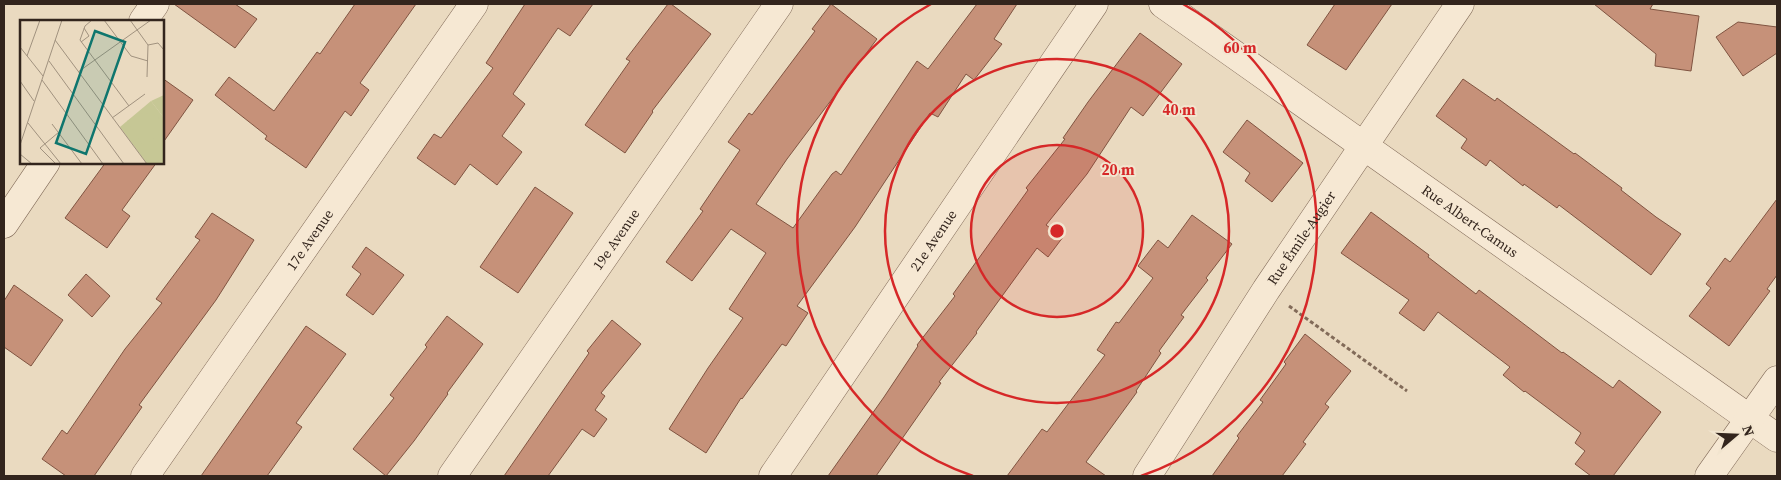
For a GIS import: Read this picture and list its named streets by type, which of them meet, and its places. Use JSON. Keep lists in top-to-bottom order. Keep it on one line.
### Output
{"streets":{"street":["Rue Albert-Camus","Rue Émile-Augier","17e Avenue","19e Avenue","21e Avenue"]},"crossings":[["Rue Albert-Camus","Rue Émile-Augier"]],"north":"right","rings":["60 m","40 m","20 m"]}
